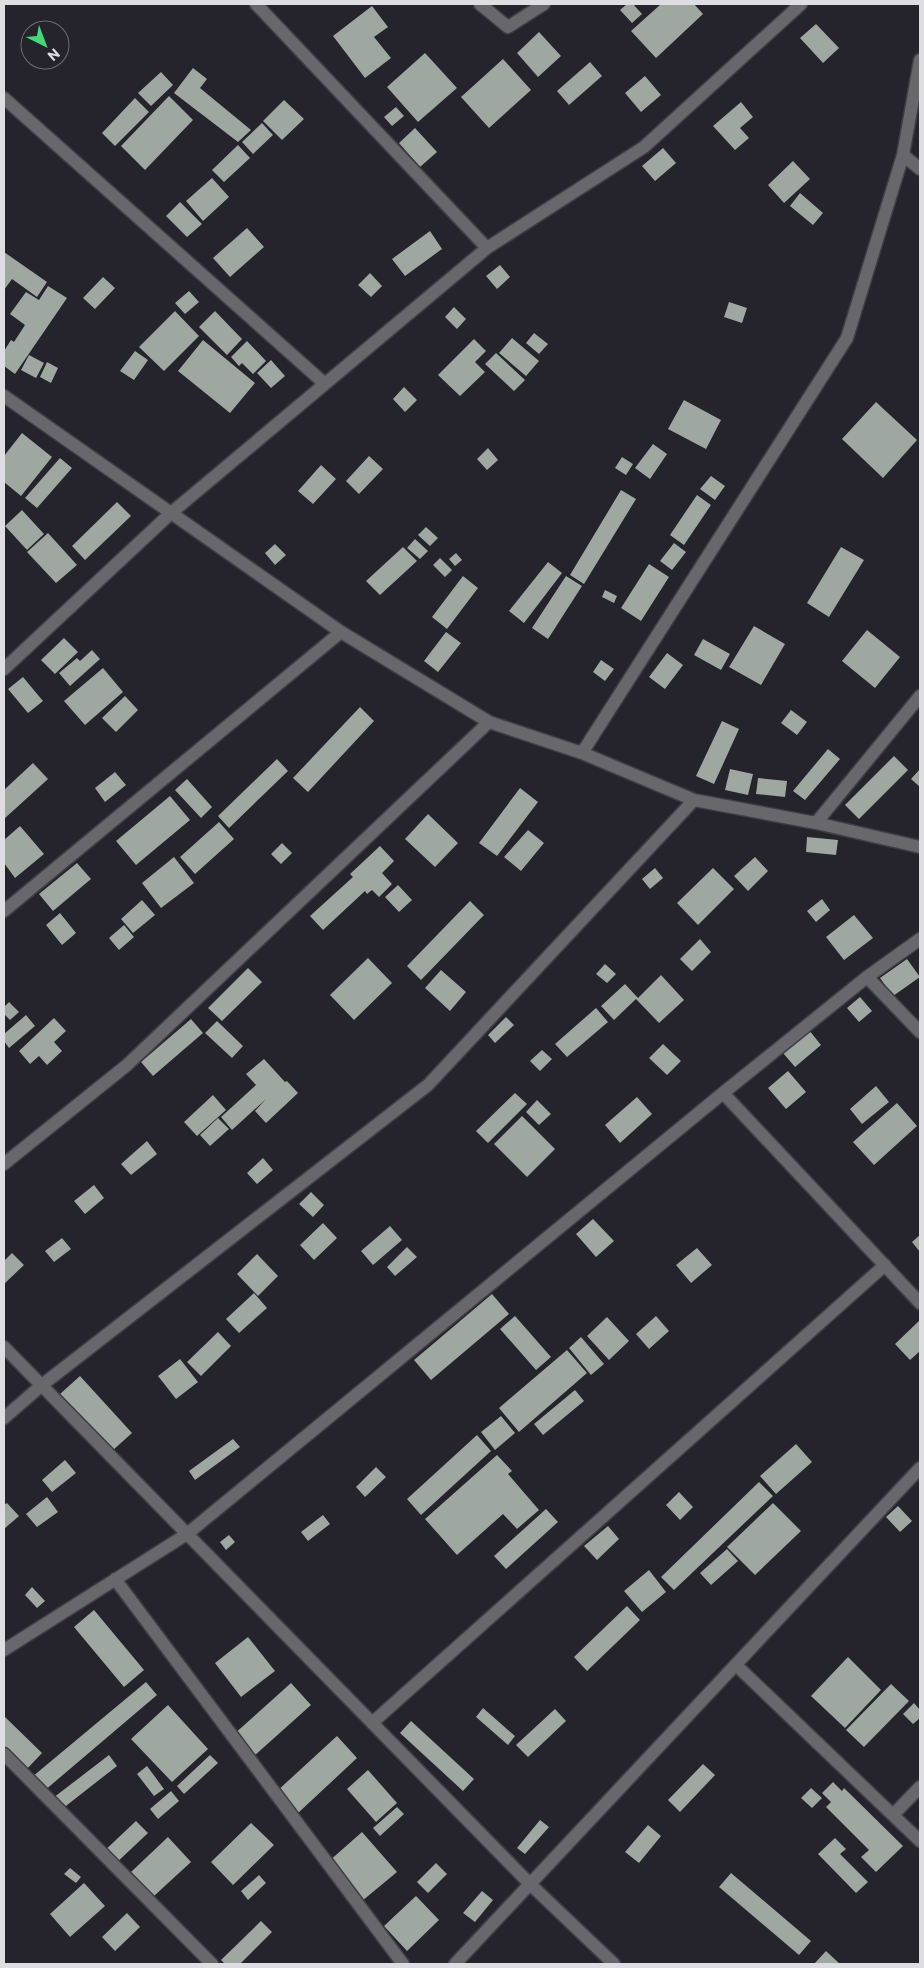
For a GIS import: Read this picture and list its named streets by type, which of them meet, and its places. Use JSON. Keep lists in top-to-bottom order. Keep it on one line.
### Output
{"north":"bottom right"}
